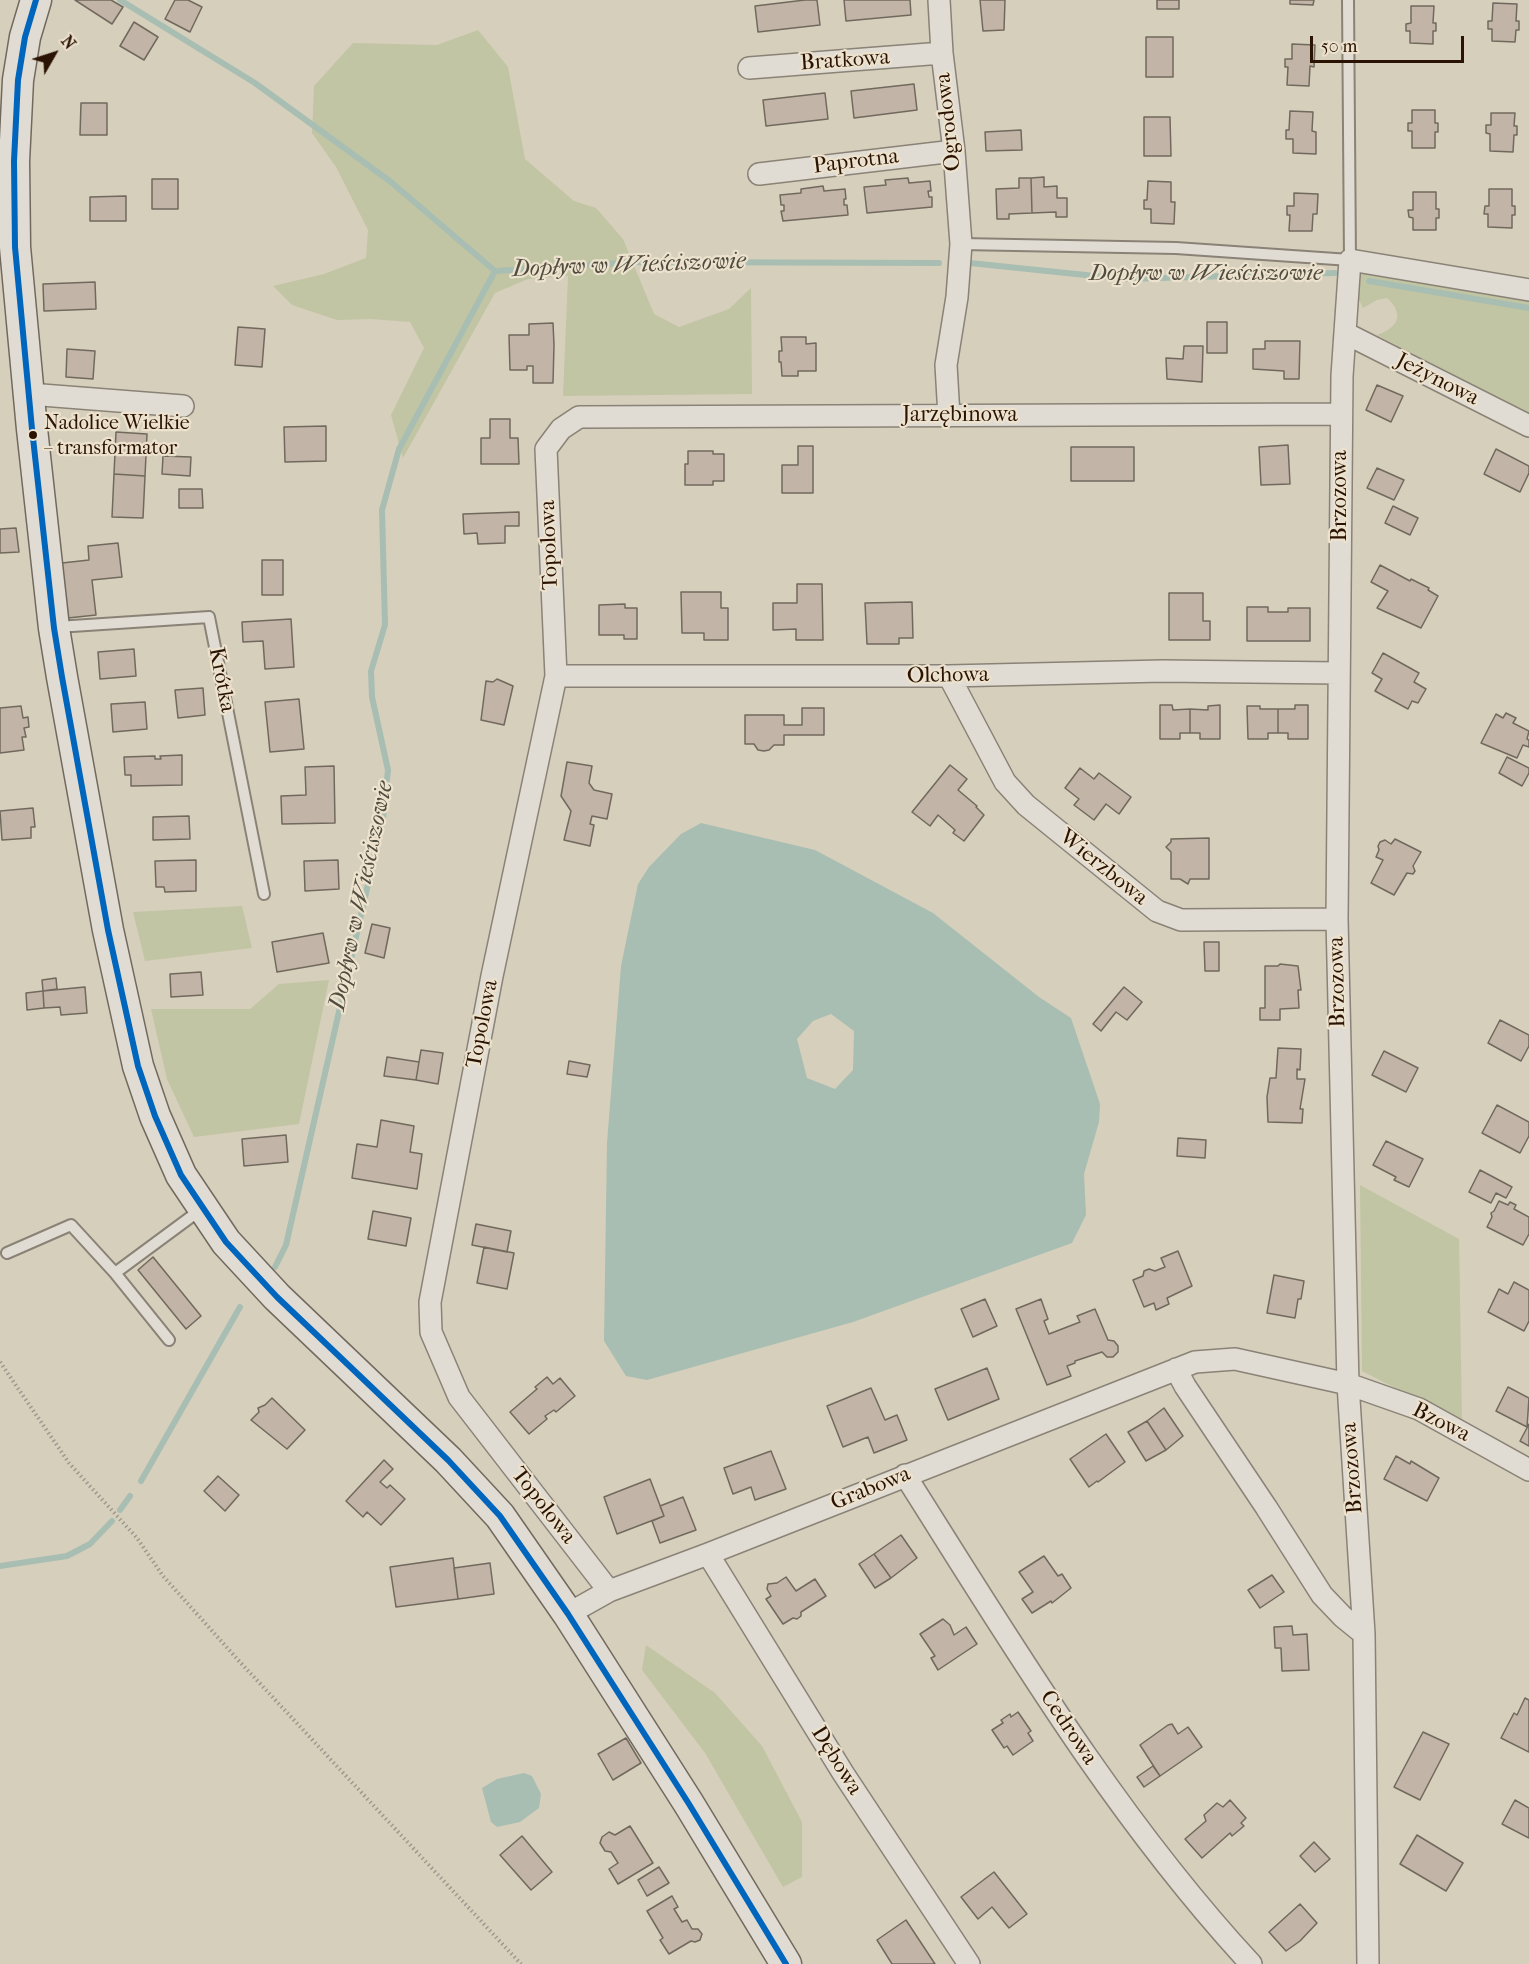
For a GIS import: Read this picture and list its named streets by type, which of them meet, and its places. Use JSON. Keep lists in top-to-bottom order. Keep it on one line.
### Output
{"streets":{"street":["Bratkowa","Ogrodowa","Paprotna","Jeżynowa","Jarzębinowa","Brzozowa","Topolowa","Olchowa","Wierzbowa","Bzowa","Grabowa","Cedrowa","Dębowa"],"lane":["Krótka"]},"crossings":[["Bratkowa","Ogrodowa"],["Ogrodowa","Paprotna"],["Ogrodowa","Jarzębinowa"],["Jeżynowa","Brzozowa"],["Jarzębinowa","Brzozowa"],["Jarzębinowa","Topolowa"],["Brzozowa","Olchowa"],["Brzozowa","Wierzbowa"],["Brzozowa","Bzowa"],["Brzozowa","Grabowa"],["Topolowa","Olchowa"],["Topolowa","Grabowa"],["Olchowa","Wierzbowa"],["Bzowa","Grabowa"],["Grabowa","Cedrowa"],["Grabowa","Dębowa"]],"water":["Dopływ w Wieściszowie"],"places":["Nadolice Wielkie – transformator"],"scale_bar":"50 m","north":"top right"}
